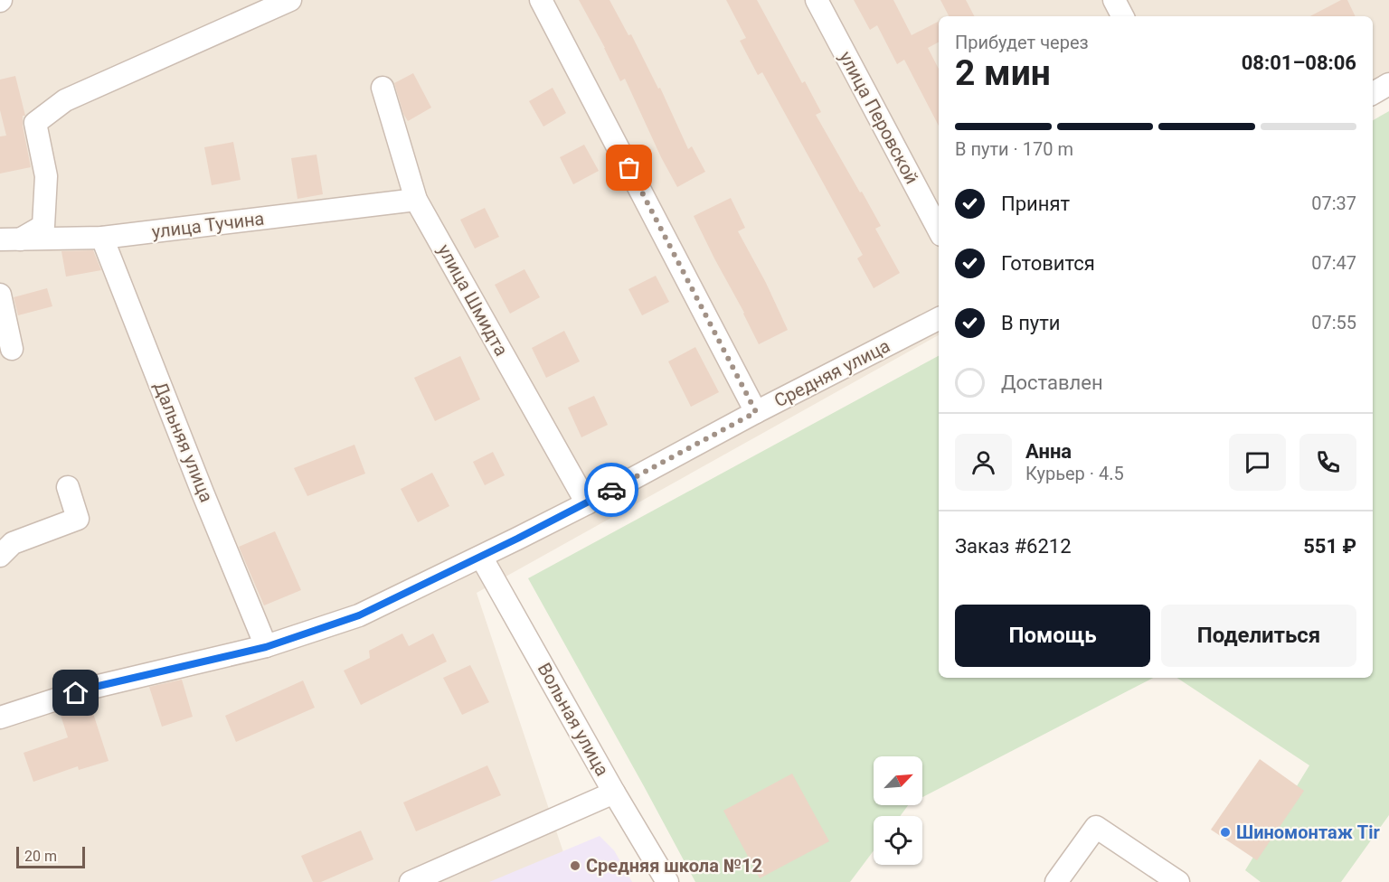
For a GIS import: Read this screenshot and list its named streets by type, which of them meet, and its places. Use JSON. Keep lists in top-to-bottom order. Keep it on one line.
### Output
{"streets":{"street":["улица Перовской","улица Тучина","улица Шмидта","Средняя улица","Дальняя улица","Вольная улица"]},"crossings":[["улица Тучина","улица Шмидта"],["улица Тучина","Дальняя улица"],["улица Шмидта","Средняя улица"],["Средняя улица","Дальняя улица"],["Средняя улица","Вольная улица"]],"places":["Шиномонтаж Tir","Средняя школа №12"],"scale_bar":"20 m","north":"top right","page":{"heading":["2 мин","Прибудет через","08:01–08:06"],"panel":["Анна","Курьер · 4.5","Заказ #6212","551 ₽"],"bar":"В пути · 170 m","list":[["Принят","07:37"],["Готовится","07:47"],["В пути","07:55"],"Доставлен"],"buttons":["Помощь","Поделиться"],"scale":"20 m"}}
